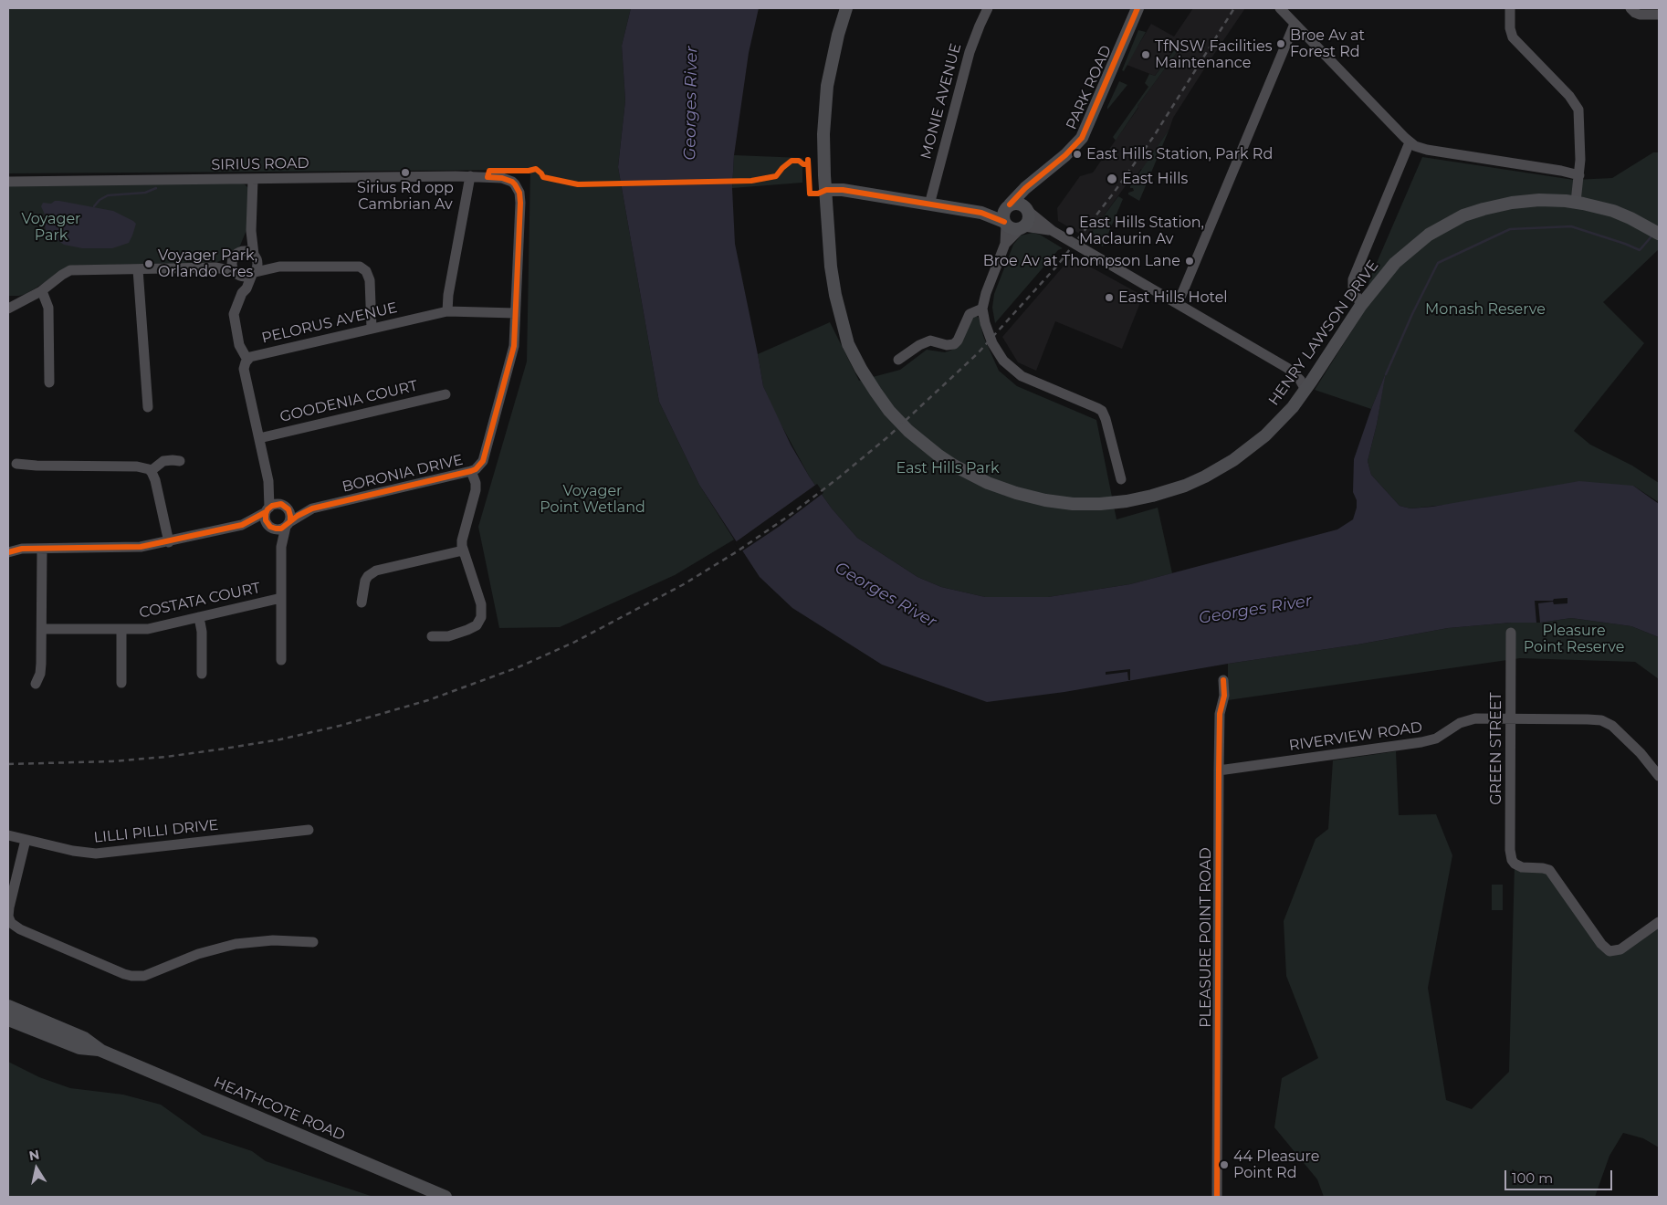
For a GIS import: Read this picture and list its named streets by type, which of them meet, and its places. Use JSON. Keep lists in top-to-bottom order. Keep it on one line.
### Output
{"streets":{"main road":["PARK ROAD","HENRY LAWSON DRIVE","HEATHCOTE ROAD"],"street":["MONIE AVENUE","SIRIUS ROAD","PELORUS AVENUE","GOODENIA COURT","BORONIA DRIVE","COSTATA COURT","RIVERVIEW ROAD","GREEN STREET","LILLI PILLI DRIVE","PLEASURE POINT ROAD"]},"crossings":[["SIRIUS ROAD","BORONIA DRIVE"],["PELORUS AVENUE","GOODENIA COURT"],["PELORUS AVENUE","BORONIA DRIVE"],["RIVERVIEW ROAD","GREEN STREET"],["RIVERVIEW ROAD","PLEASURE POINT ROAD"]],"water":["Georges River"],"parks":["Voyager Park","Monash Reserve","East Hills Park","Voyager Point Wetland","Pleasure Point Reserve"],"places":["Broe Av at Forest Rd","TfNSW Facilities Maintenance","East Hills Station, Park Rd","Sirius Rd opp Cambrian Av","East Hills","East Hills Station, Maclaurin Av","Broe Av at Thompson Lane","Voyager Park, Orlando Cres","East Hills Hotel","44 Pleasure Point Rd"],"scale_bar":"100 m","north":"top"}
